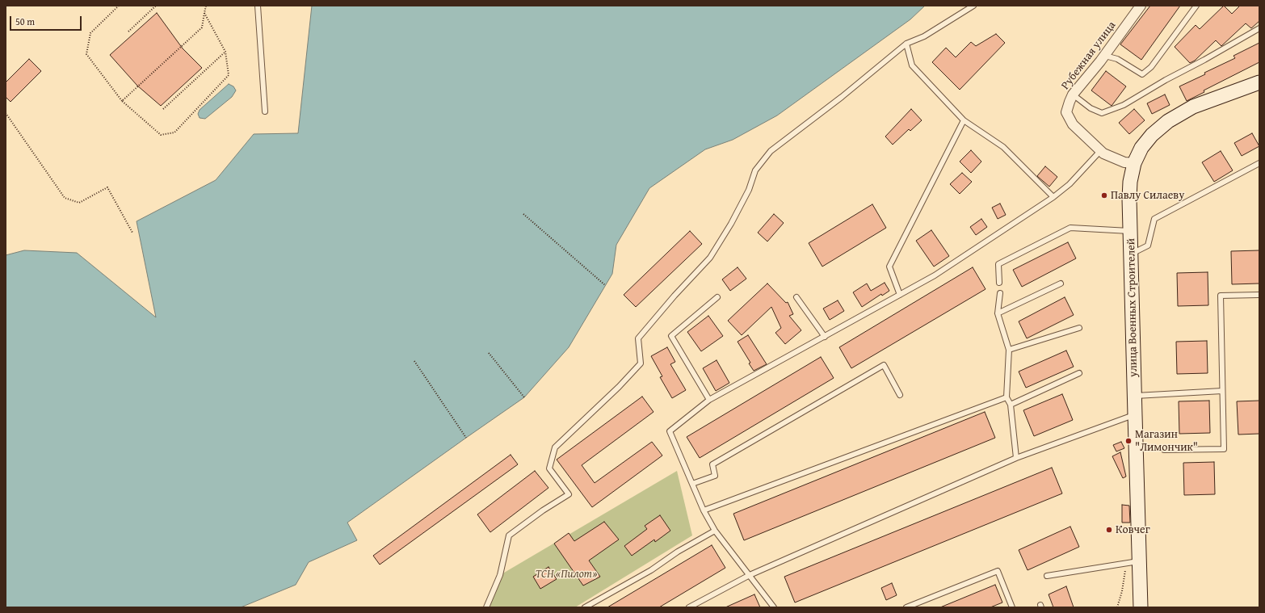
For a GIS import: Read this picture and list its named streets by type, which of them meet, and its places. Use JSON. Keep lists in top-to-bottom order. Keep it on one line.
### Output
{"streets":{"main road":["улица Военных Строителей"],"street":["Рубежная улица"]},"crossings":[["Рубежная улица","улица Военных Строителей"]],"parks":["ТСН «Пилот»"],"places":["Павлу Силаеву","Магазин \"Лимончик\"","Ковчег"],"scale_bar":"50 m"}
